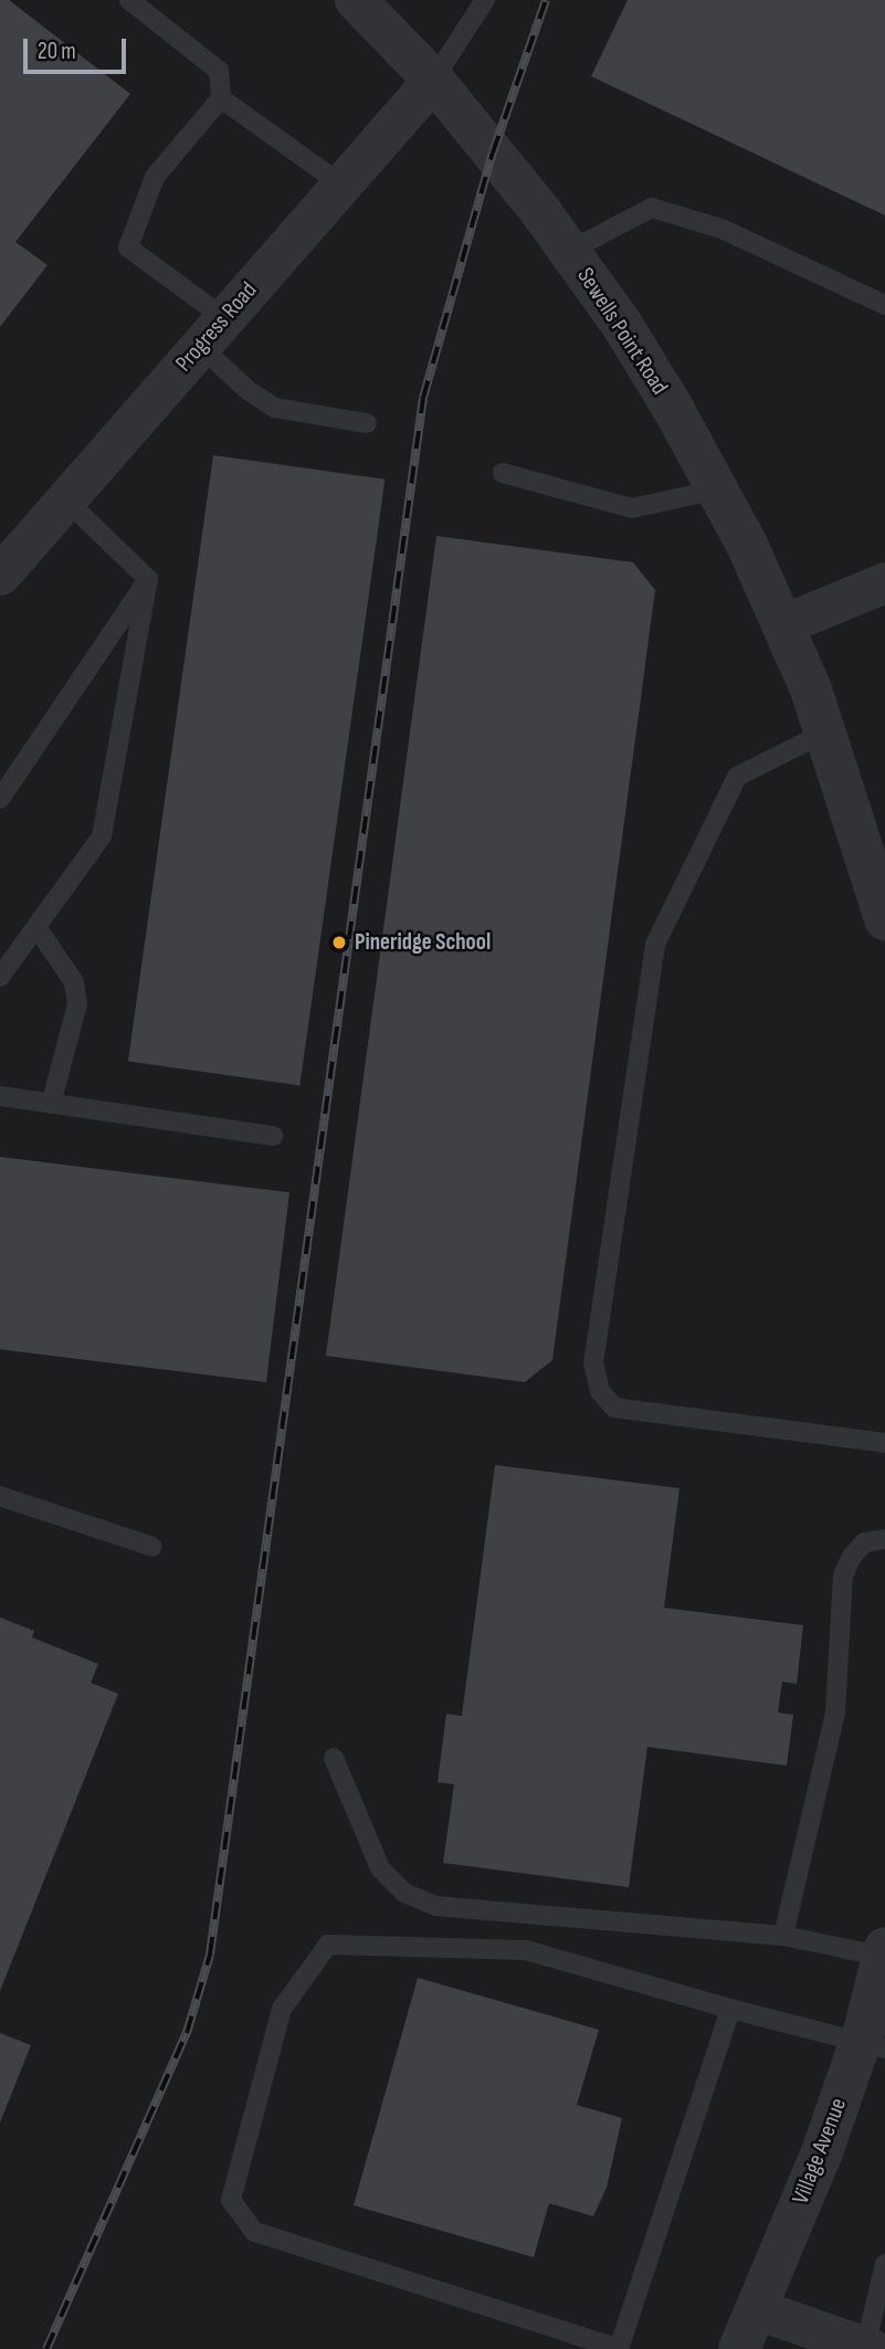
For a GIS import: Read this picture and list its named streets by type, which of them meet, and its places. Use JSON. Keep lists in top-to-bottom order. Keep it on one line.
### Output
{"streets":{"street":["Progress Road","Sewells Point Road","Village Avenue"]},"crossings":[["Progress Road","Sewells Point Road"]],"places":["Pineridge School"],"scale_bar":"20 m"}
